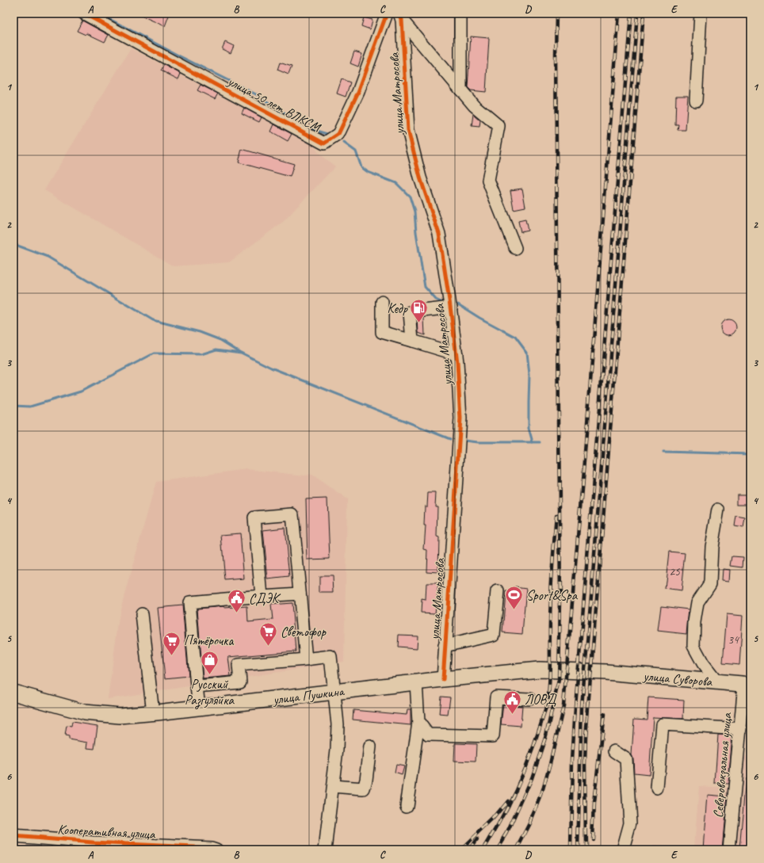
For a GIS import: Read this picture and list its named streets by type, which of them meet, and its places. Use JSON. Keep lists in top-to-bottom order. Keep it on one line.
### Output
{"streets":{"main road":["улица Суворова","улица Пушкина"],"street":["улица Матросова","улица 50 лет ВЛКСМ","Северовокзальная улица","Кооперативная улица"]},"crossings":[["улица Матросова","улица Пушкина"],["улица Суворова","улица Пушкина"],["улица Суворова","Северовокзальная улица"]],"places":{"fuel station":["Кедр"],"sports":["Sport&Spa"],"public building":["СДЭК","ЛОВД"],"supermarket":["Светофор","Пятёрочка"],"shop":["Русский Разгуляйка"]},"house_numbers":["25","34"],"grid":{"columns":["A","B","C","D","E"],"rows":["1","2","3","4","5","6"]}}
